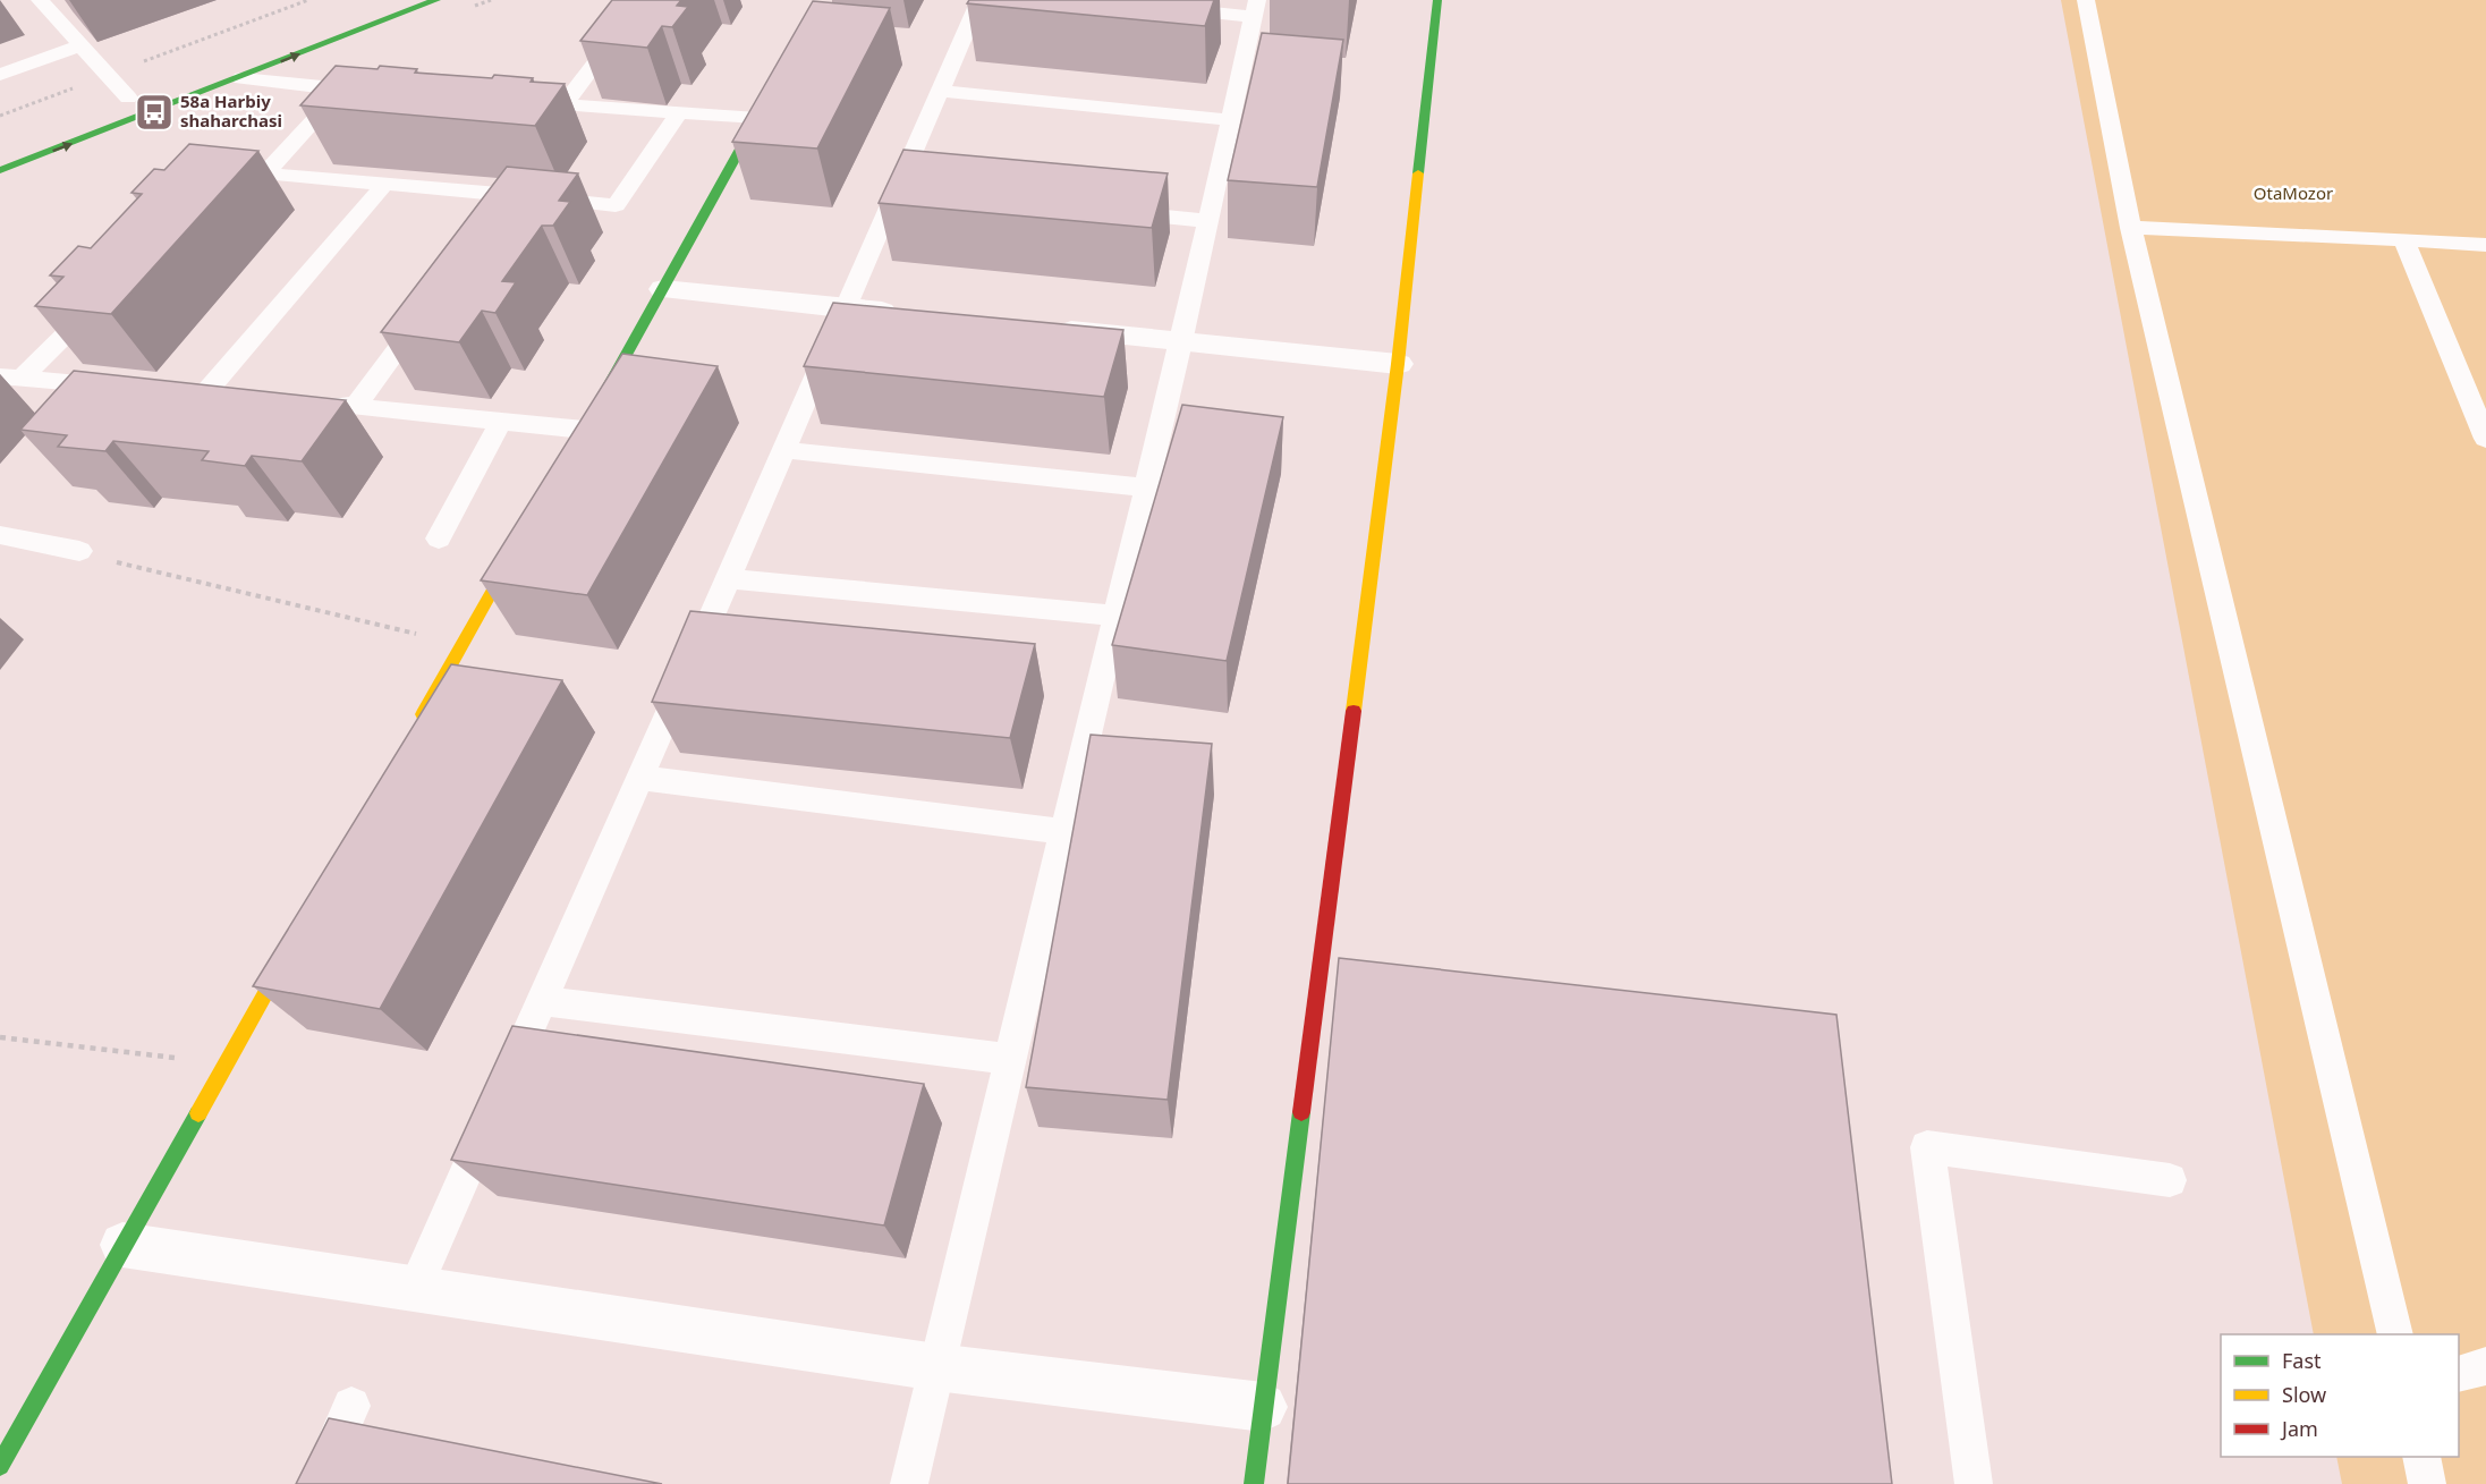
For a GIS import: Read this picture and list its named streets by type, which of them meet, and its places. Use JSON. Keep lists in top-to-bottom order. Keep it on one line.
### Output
{"parks":["OtaMozor"],"places":{"bus stop":["58a Harbiy shaharchasi"]},"legend":["Fast","Slow","Jam"]}
